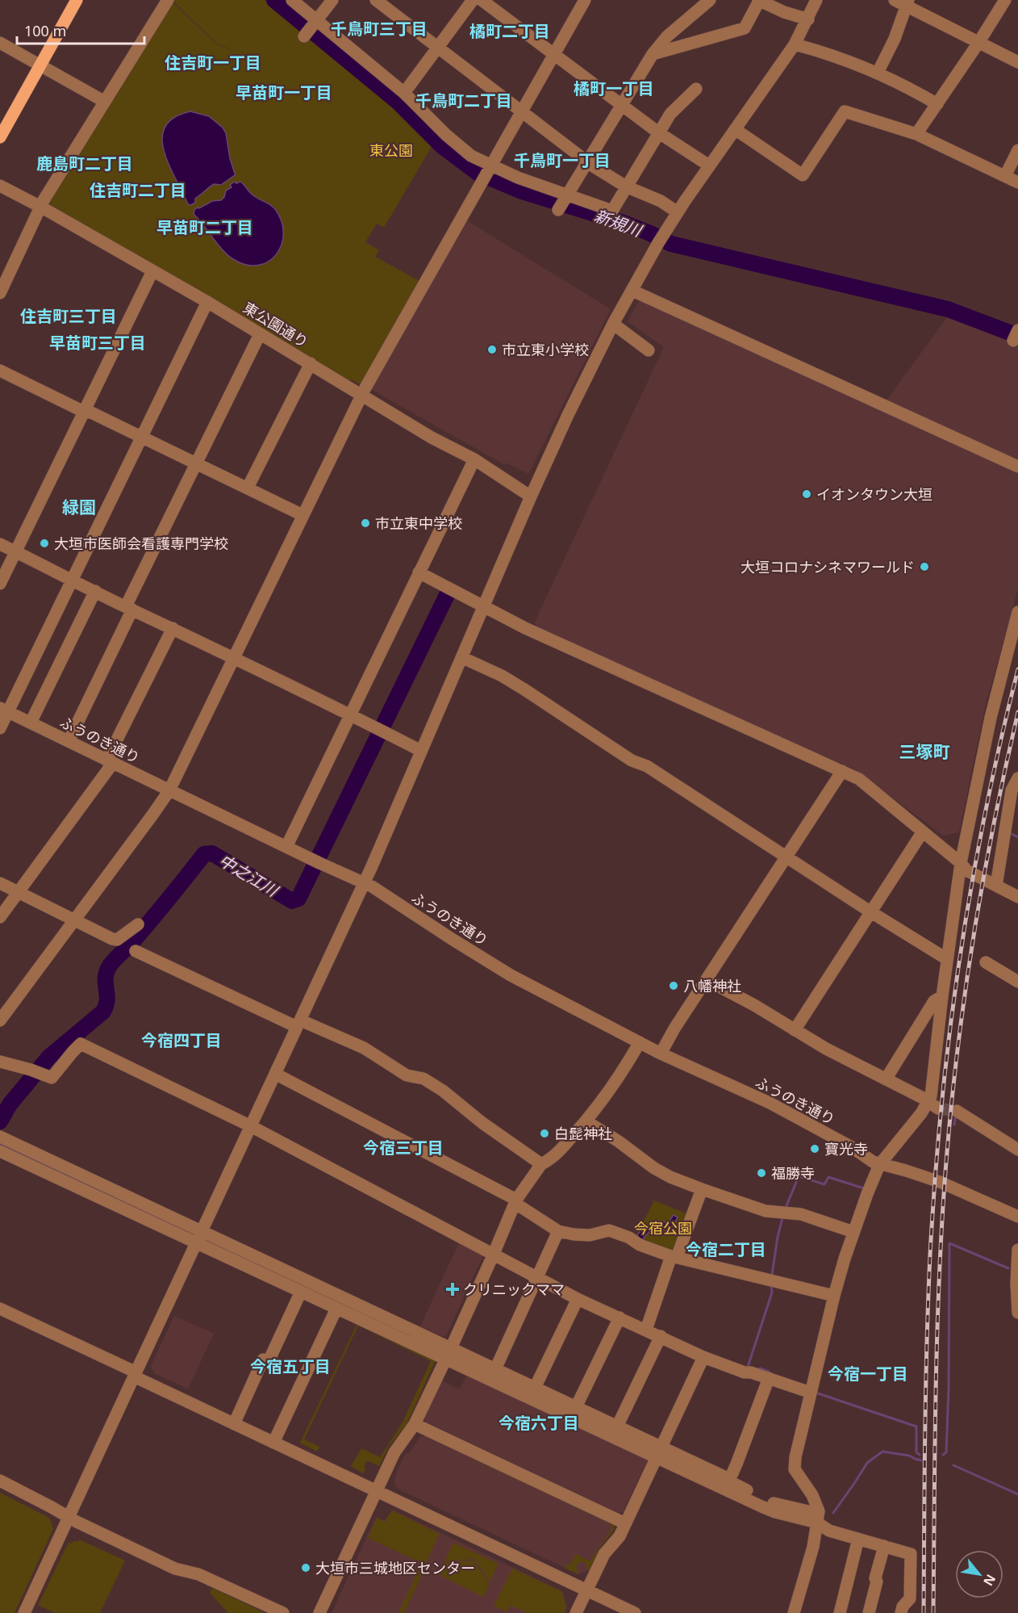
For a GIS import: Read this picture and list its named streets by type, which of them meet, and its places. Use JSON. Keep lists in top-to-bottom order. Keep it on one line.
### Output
{"streets":{"street":["東公園通り","ふうのき通り"]},"districts":["千鳥町三丁目","橘町二丁目","住吉町一丁目","橘町一丁目","早苗町一丁目","千鳥町二丁目","千鳥町一丁目","鹿島町二丁目","住吉町二丁目","早苗町二丁目","住吉町三丁目","早苗町三丁目","緑園","三塚町","今宿四丁目","今宿三丁目","今宿二丁目","今宿五丁目","今宿一丁目","今宿六丁目"],"water":["新規川","中之江川"],"parks":["東公園","今宿公園"],"places":{"other":["市立東小学校","イオンタウン大垣","市立東中学校","大垣市医師会看護専門学校","大垣コロナシネマワールド","八幡神社","白髭神社","寶光寺","福勝寺","大垣市三城地区センター"],"health":["クリニックママ"]},"scale_bar":"100 m","north":"bottom right"}
